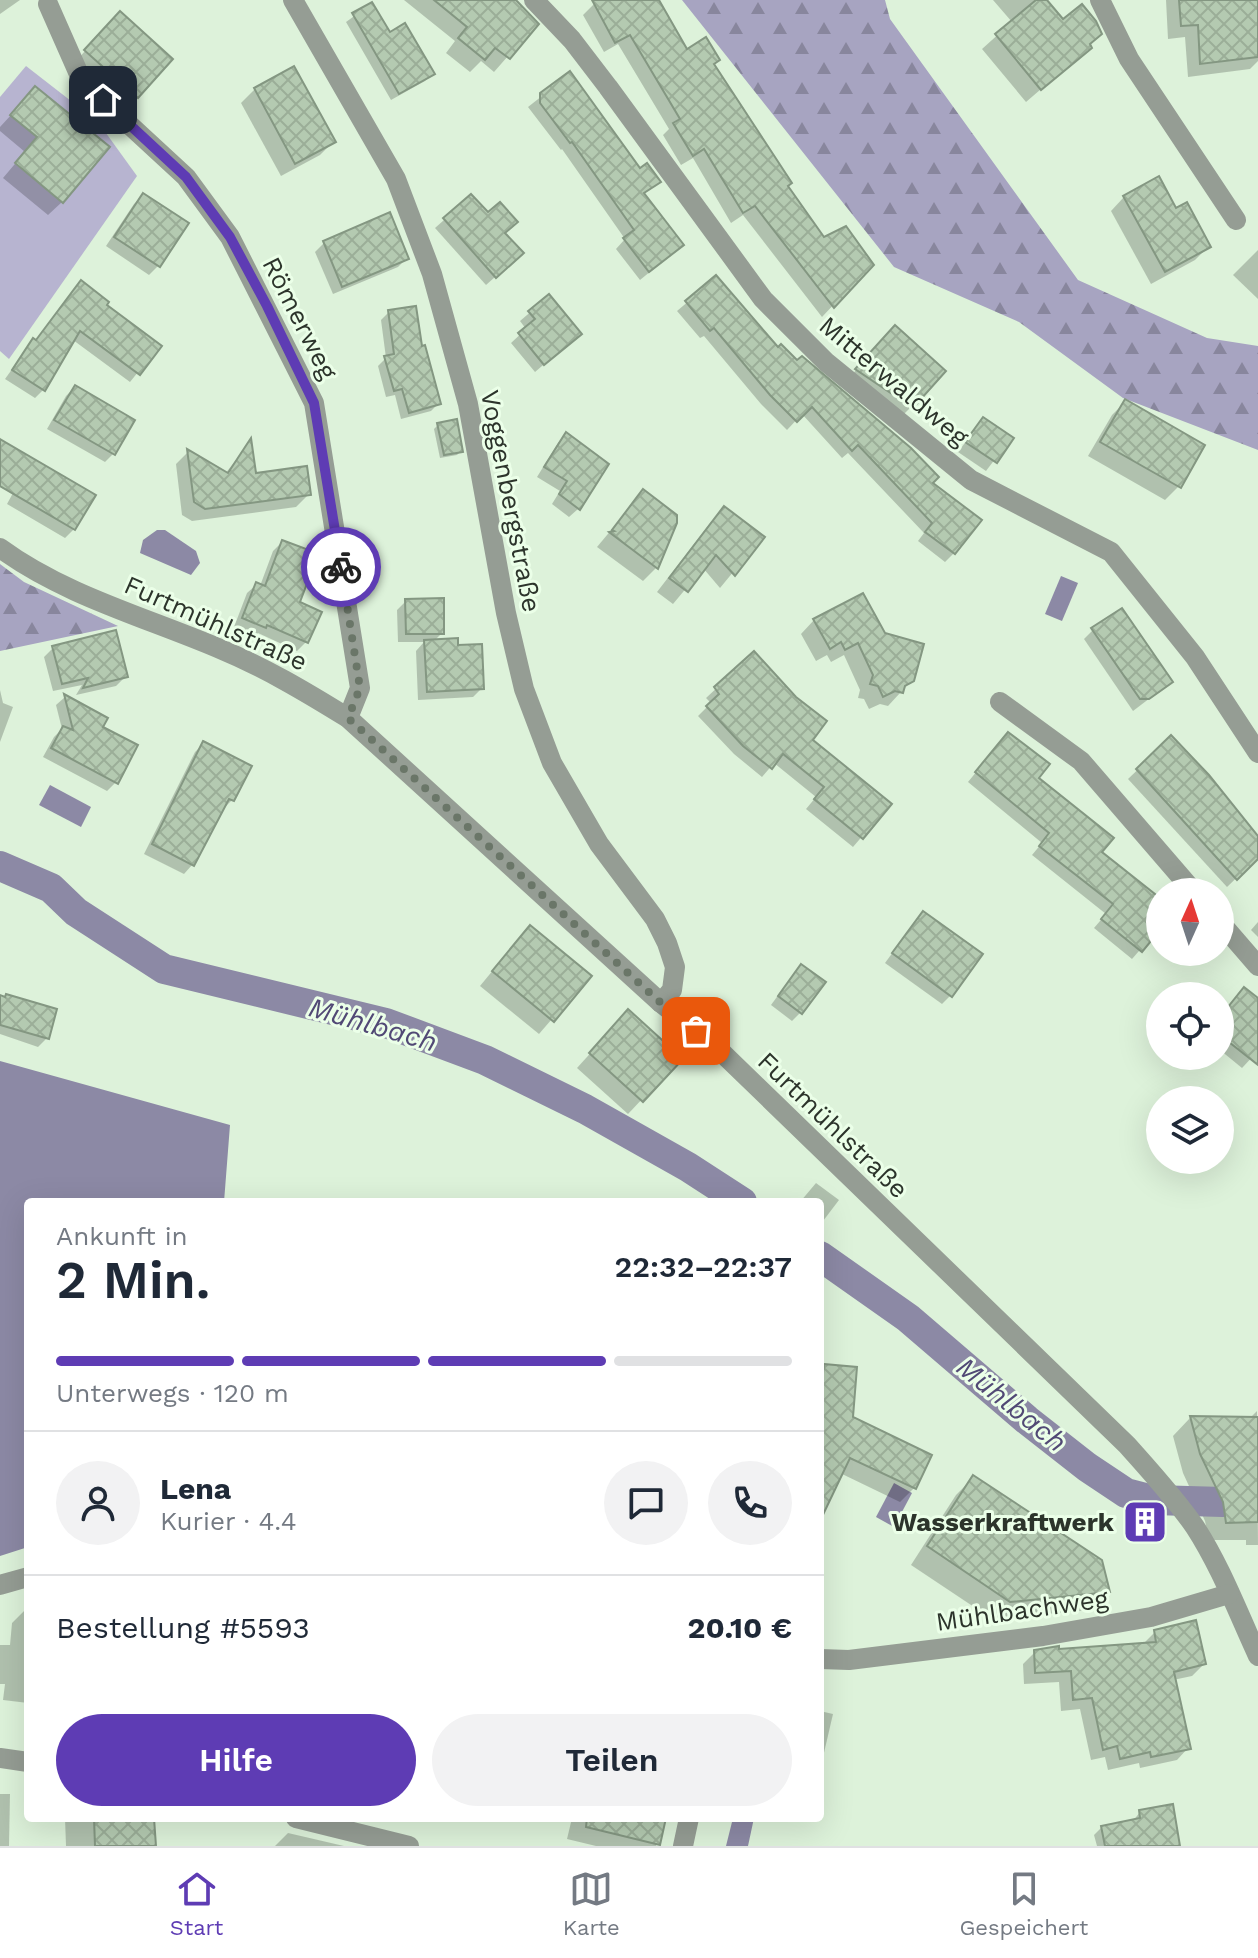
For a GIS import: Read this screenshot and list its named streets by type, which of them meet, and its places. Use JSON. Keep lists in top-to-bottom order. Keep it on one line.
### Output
{"streets":{"street":["Römerweg","Mitterwaldweg","Voggenbergstraße","Furtmühlstraße","Mühlbachweg"]},"crossings":[["Römerweg","Furtmühlstraße"],["Voggenbergstraße","Furtmühlstraße"],["Furtmühlstraße","Mühlbachweg"]],"water":["Mühlbach"],"places":{"building":["Wasserkraftwerk"]},"north":"top","page":{"heading":["2 Min.","Ankunft in","22:32–22:37"],"panel":["Lena","Kurier · 4.4","Bestellung #5593","20.10 €"],"bar":"Unterwegs · 120 m","buttons":["Hilfe","Teilen"],"tabs":["Start","Karte","Gespeichert"]}}
